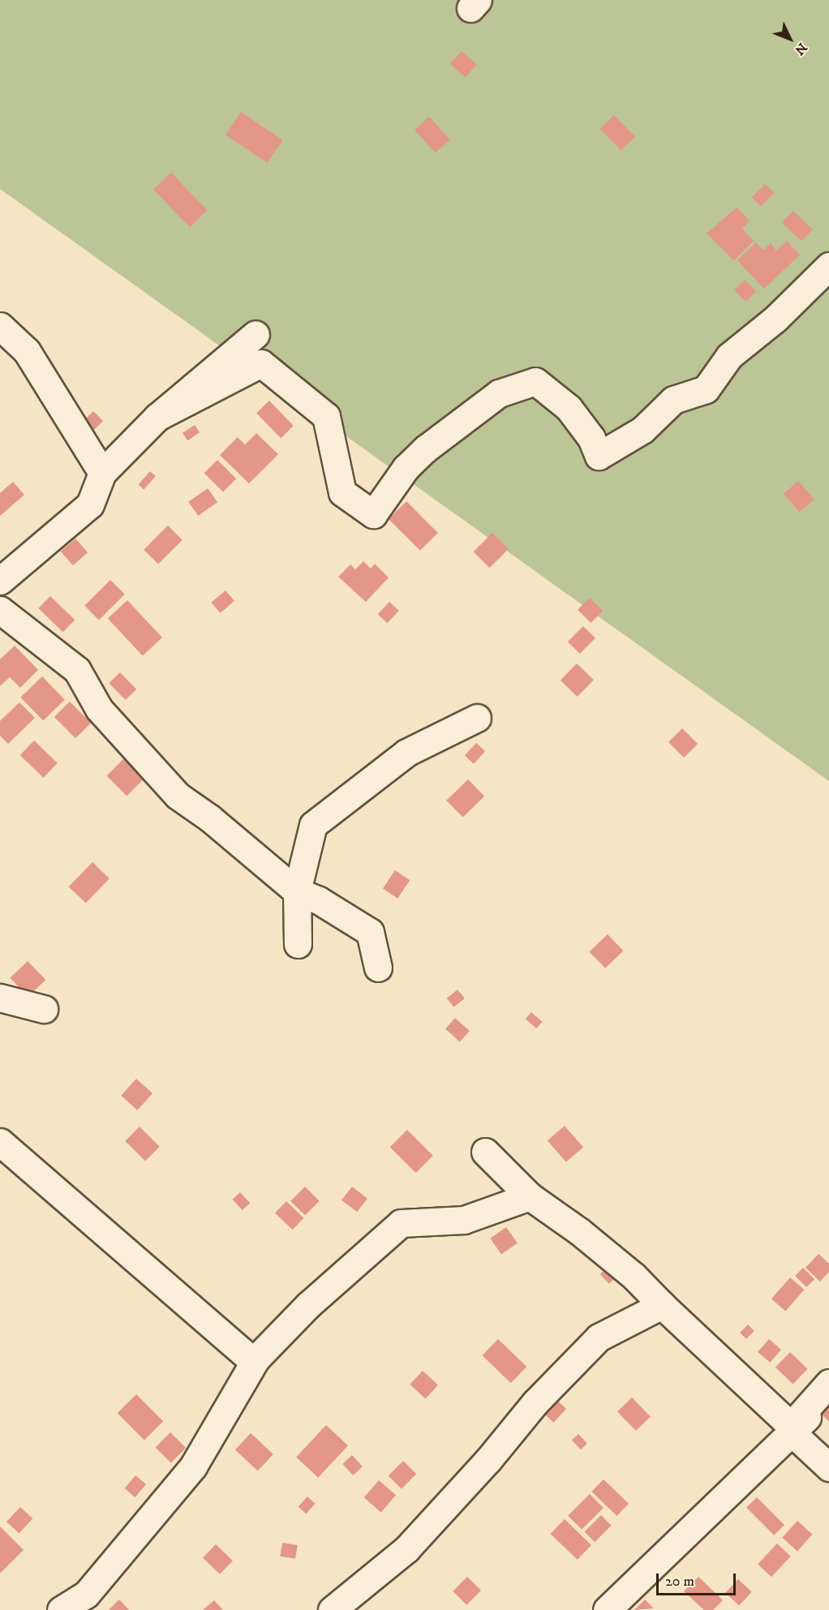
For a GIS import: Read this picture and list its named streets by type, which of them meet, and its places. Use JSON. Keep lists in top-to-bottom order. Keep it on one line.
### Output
{"scale_bar":"20 m","north":"bottom right"}
